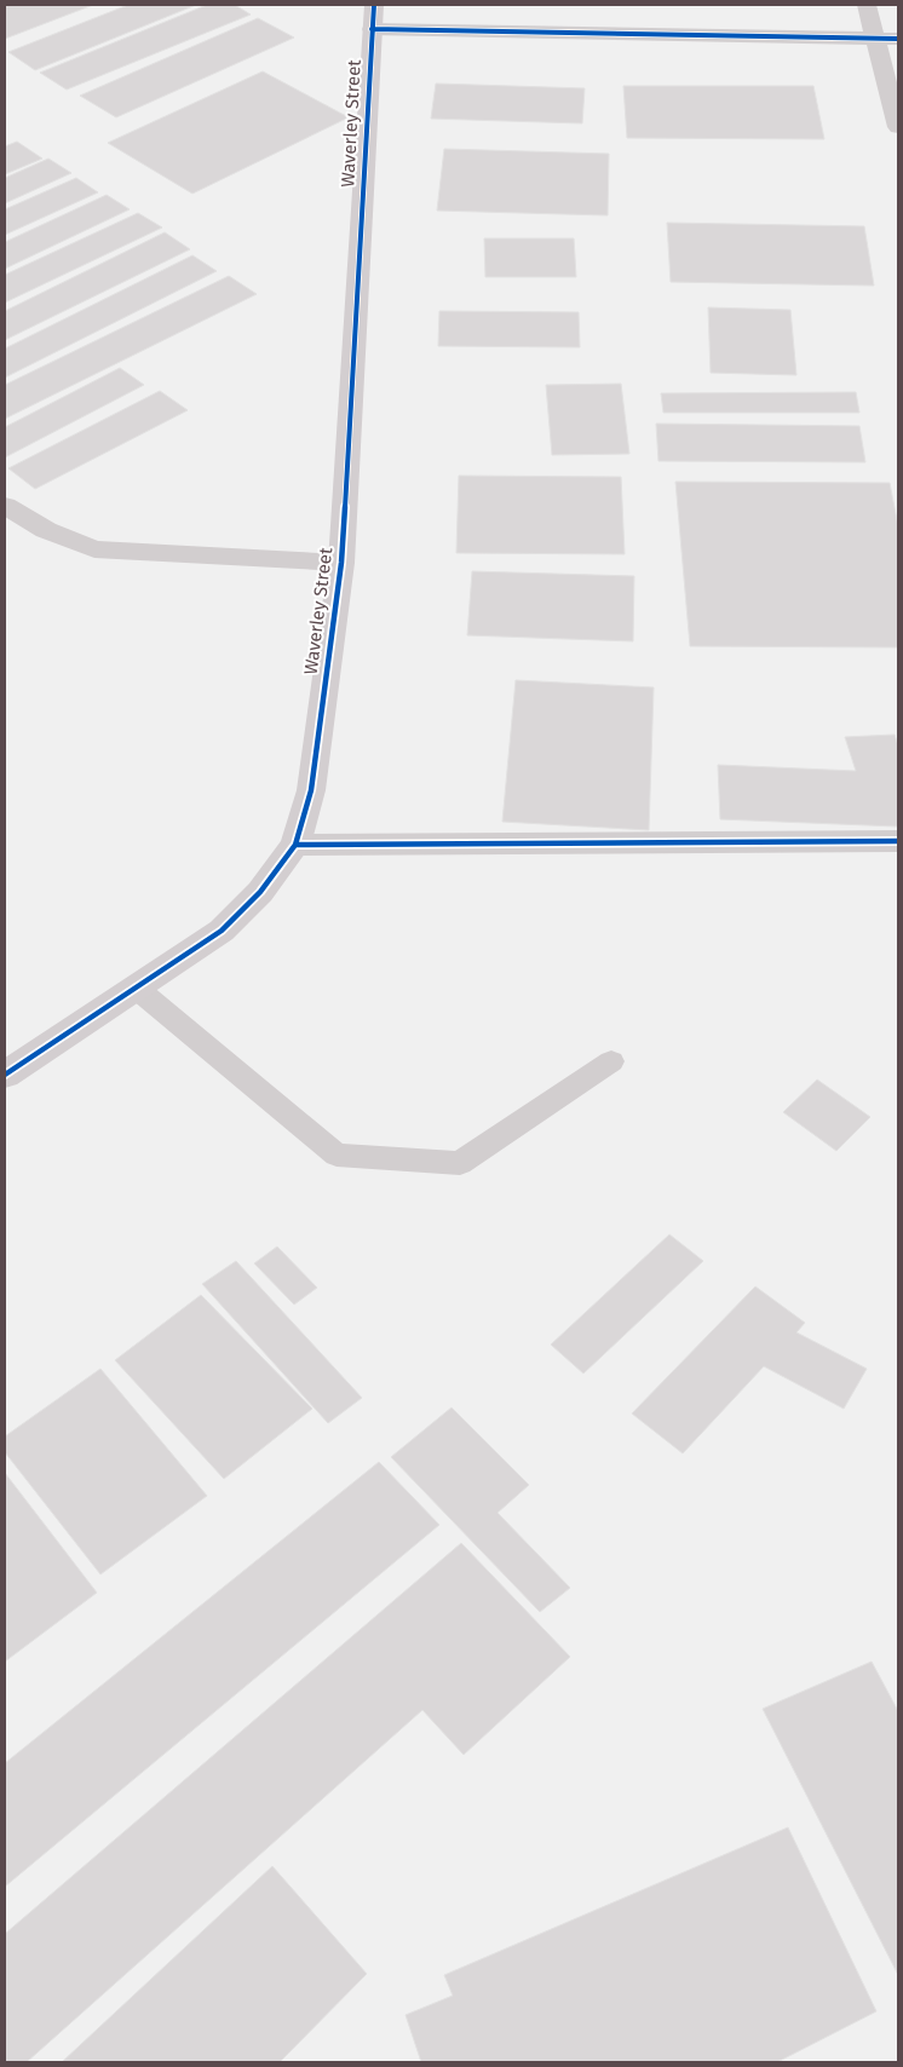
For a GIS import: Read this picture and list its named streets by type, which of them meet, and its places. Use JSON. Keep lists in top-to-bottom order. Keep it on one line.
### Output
{"streets":{"street":["Waverley Street"]}}
